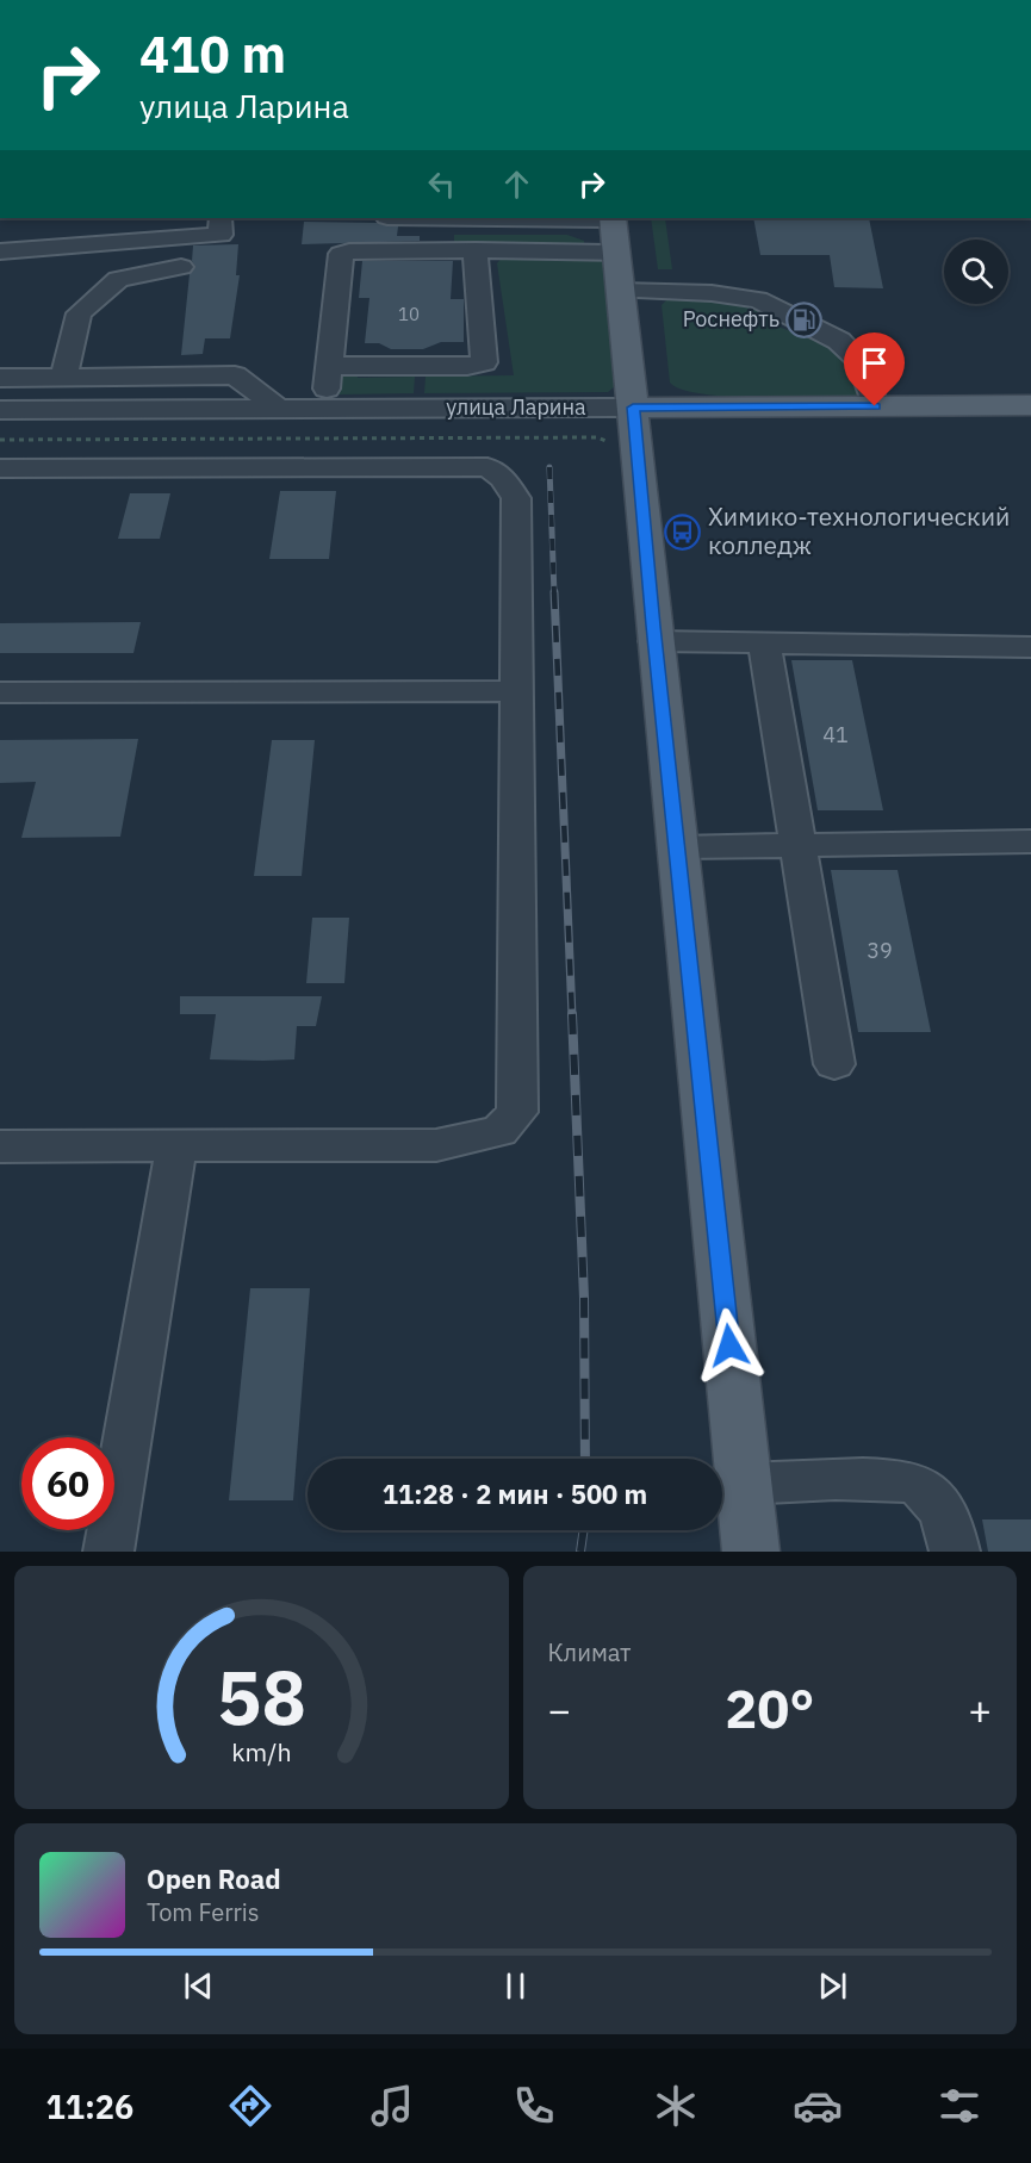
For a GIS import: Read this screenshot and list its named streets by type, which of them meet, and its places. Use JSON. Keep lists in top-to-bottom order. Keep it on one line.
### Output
{"streets":{"main road":["улица Ларина"]},"places":{"fuel station":["Роснефть"],"bus stop":["Химико-технологический колледж"]},"house_numbers":["10","41","39"],"page":{"turn":["410 m","улица Ларина"],"limit":"60","trip":"11:28 · 2 мин · 500 m","tile":"Климат","heat":["−","20°","+"],"song":["Open Road","Tom Ferris"],"tabs":"11:26","gauge":["58","km/h"]}}
